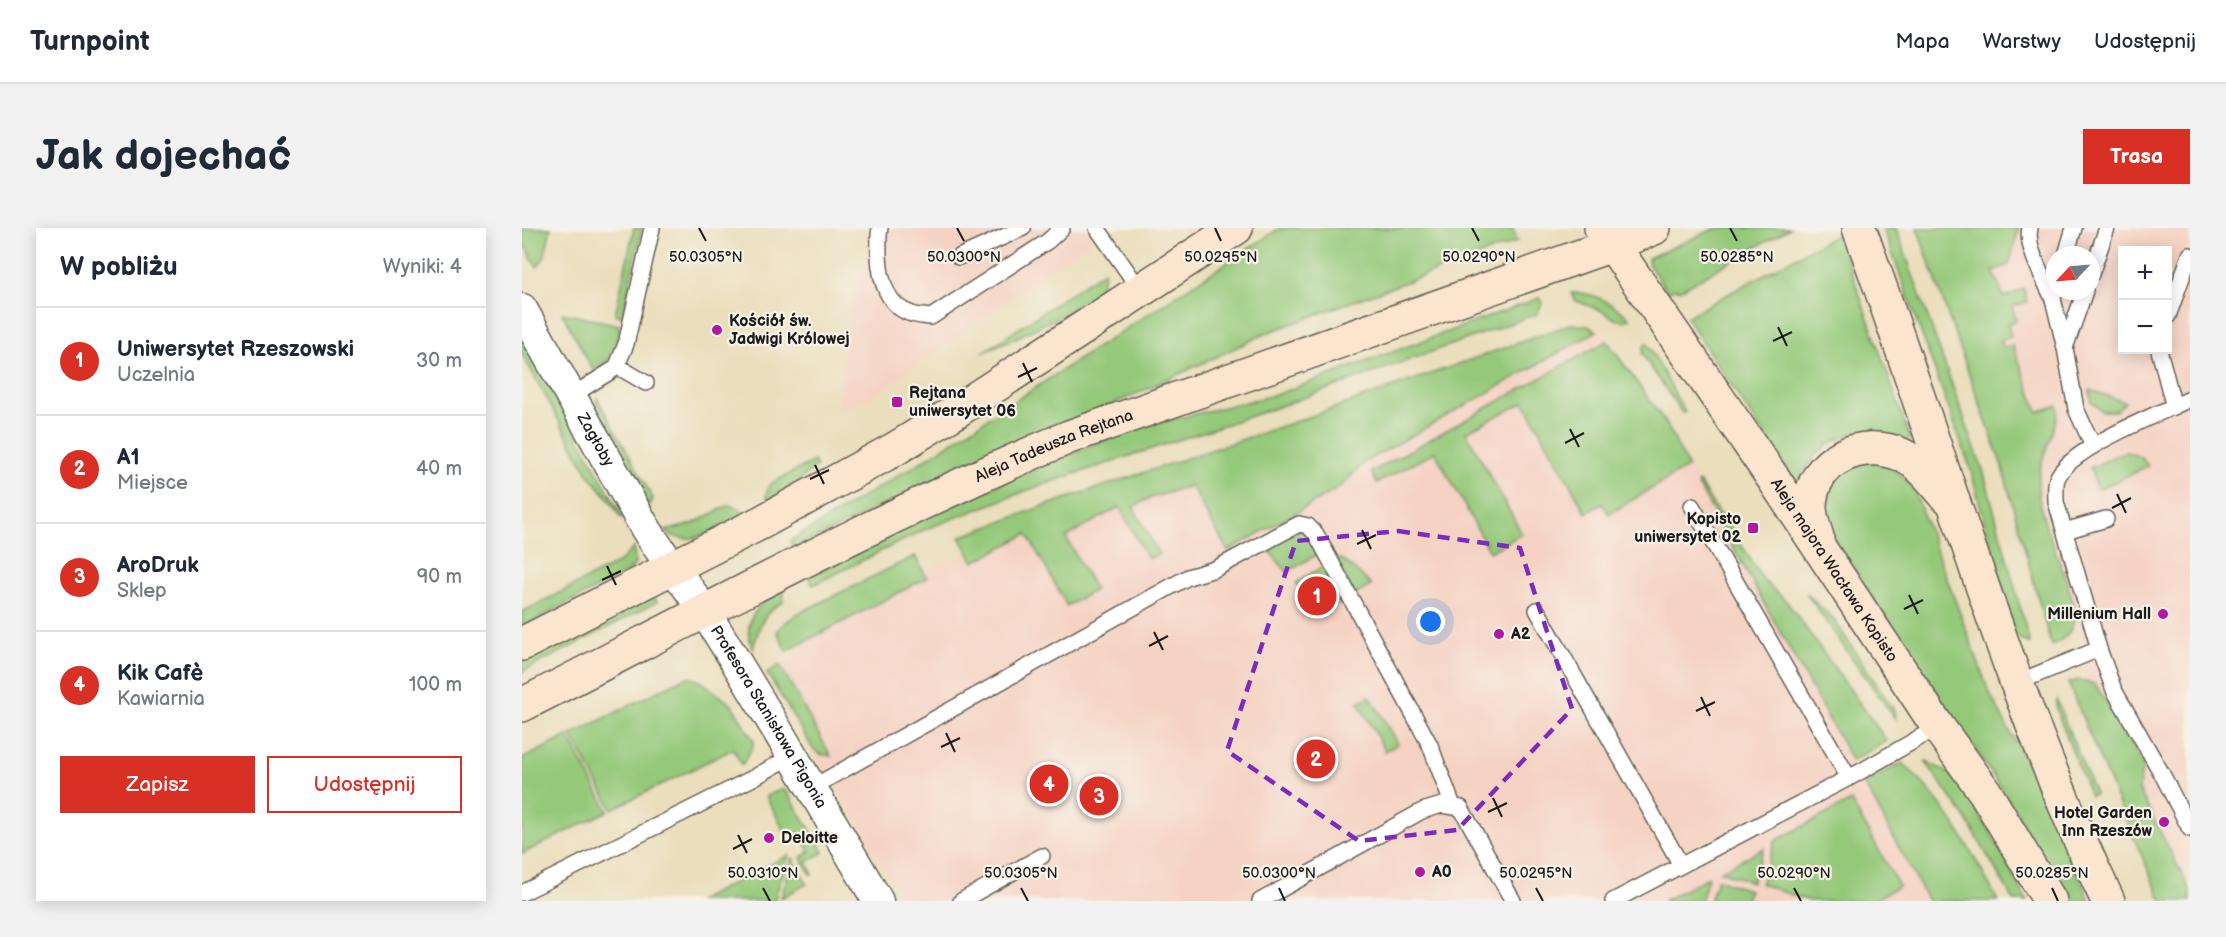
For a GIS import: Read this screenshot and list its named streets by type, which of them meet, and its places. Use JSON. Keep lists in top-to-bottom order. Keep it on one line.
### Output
{"streets":{"main road":["Aleja Tadeusza Rejtana","Aleja majora Wacława Kopisto"],"street":["Zagłoby","Profesora Stanisława Pigonia"]},"crossings":[["Zagłoby","Profesora Stanisława Pigonia"],["Aleja Tadeusza Rejtana","Aleja majora Wacława Kopisto"],["Aleja Tadeusza Rejtana","Profesora Stanisława Pigonia"]],"places":{"other":["Kościół św. Jadwigi Królowej","Millenium Hall","A2","Hotel Garden Inn Rzeszów","Deloitte","A0"],"transit":["Rejtana uniwersytet 06","Kopisto uniwersytet 02"]},"north":"bottom left","page":{"header":"Turnpoint","nav":["Mapa","Warstwy","Udostępnij"],"buttons":["Trasa",["Zapisz","Udostępnij"]],"title":"Jak dojechać","heading":["W pobliżu","Wyniki: 4"],"map_buttons":["+","−"],"list":[{"mark":"1","name":"Uniwersytet Rzeszowski","note":"Uczelnia","value":"30 m"},{"mark":"2","name":"A1","note":"Miejsce","value":"40 m"},{"mark":"3","name":"AroDruk","note":"Sklep","value":"90 m"},{"mark":"4","name":"Kik Cafè","note":"Kawiarnia","value":"100 m"}],"pins":["1","2","4","3"]},"coordinates":["50.0305°N","50.0300°N","50.0295°N","50.0290°N","50.0285°N","50.0310°N"]}
